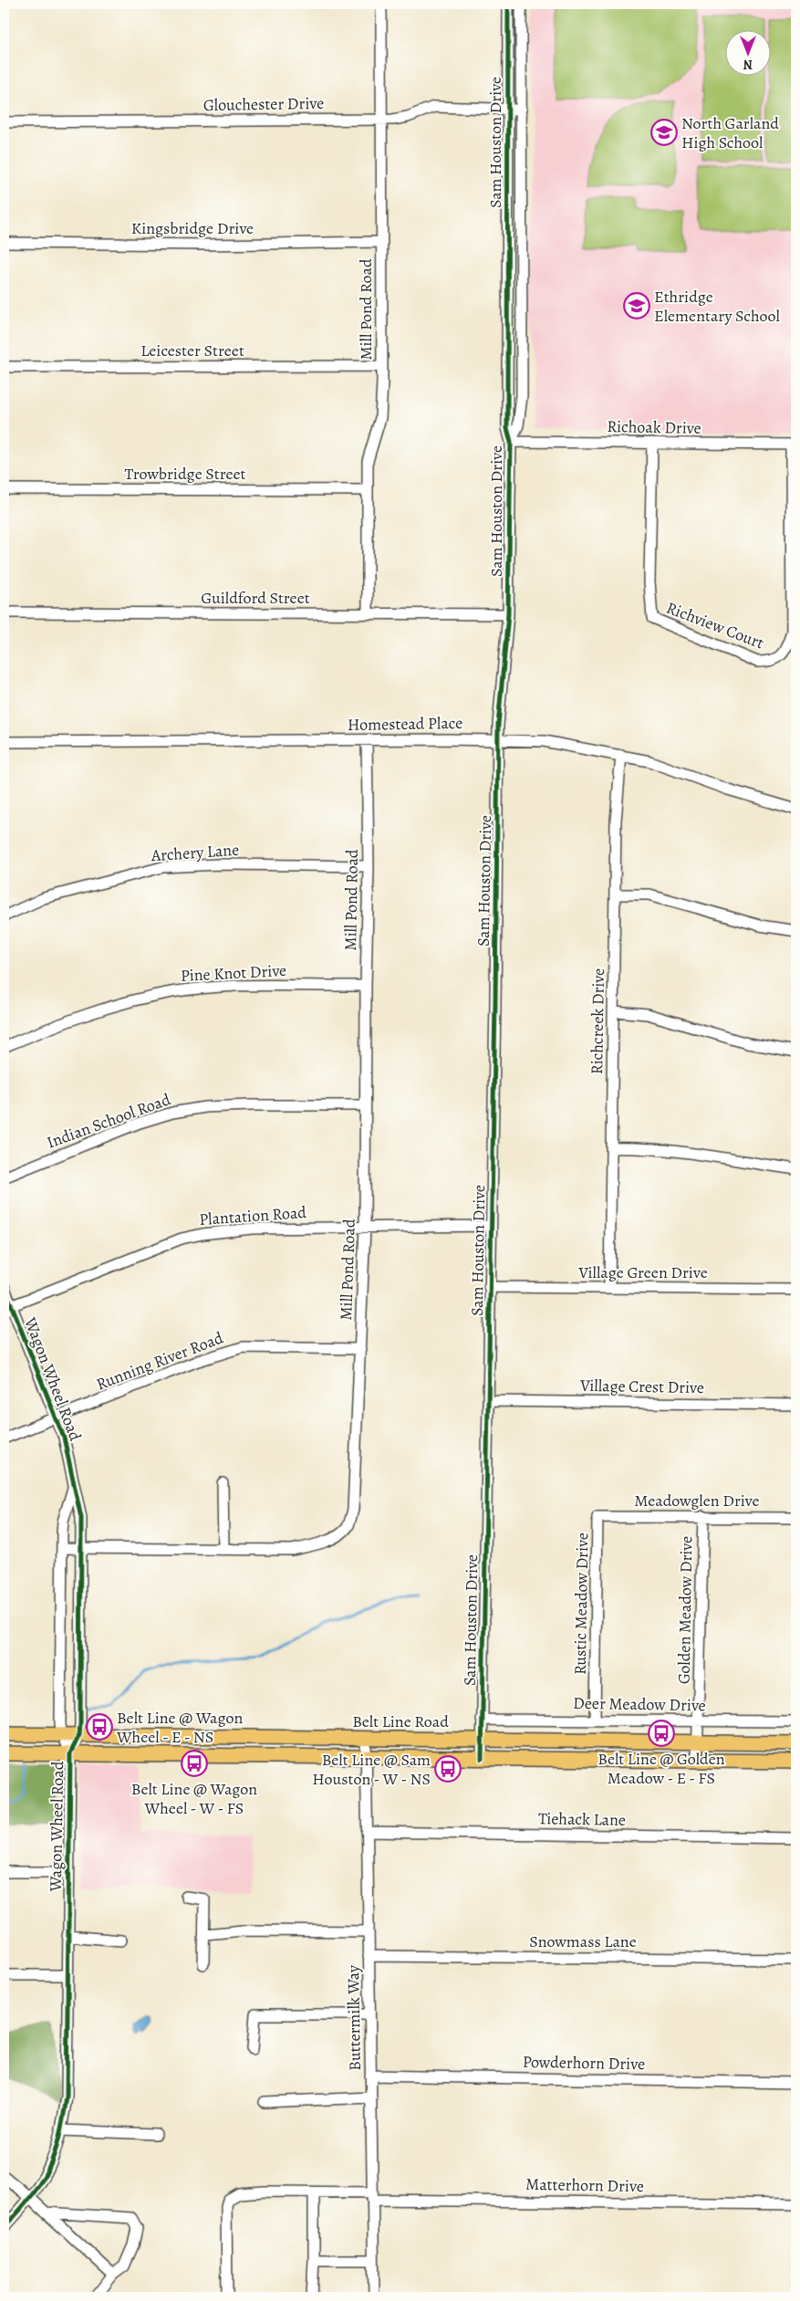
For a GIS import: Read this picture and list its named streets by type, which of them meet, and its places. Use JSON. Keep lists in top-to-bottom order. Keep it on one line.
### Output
{"streets":{"main road":["Belt Line Road"],"street":["Glouchester Drive","Sam Houston Drive","Kingsbridge Drive","Mill Pond Road","Leicester Street","Richoak Drive","Trowbridge Street","Guildford Street","Richview Court","Homestead Place","Archery Lane","Pine Knot Drive","Richcreek Drive","Indian School Road","Plantation Road","Village Green Drive","Running River Road","Wagon Wheel Road","Village Crest Drive","Meadowglen Drive","Rustic Meadow Drive","Golden Meadow Drive","Deer Meadow Drive","Tiehack Lane","Snowmass Lane","Buttermilk Way","Powderhorn Drive","Matterhorn Drive"]},"crossings":[["Glouchester Drive","Sam Houston Drive"],["Glouchester Drive","Mill Pond Road"],["Sam Houston Drive","Richoak Drive"],["Sam Houston Drive","Guildford Street"],["Sam Houston Drive","Homestead Place"],["Sam Houston Drive","Plantation Road"],["Sam Houston Drive","Village Green Drive"],["Sam Houston Drive","Village Crest Drive"],["Sam Houston Drive","Deer Meadow Drive"],["Sam Houston Drive","Belt Line Road"],["Kingsbridge Drive","Mill Pond Road"],["Mill Pond Road","Leicester Street"],["Mill Pond Road","Trowbridge Street"],["Mill Pond Road","Guildford Street"],["Mill Pond Road","Homestead Place"],["Mill Pond Road","Archery Lane"],["Mill Pond Road","Pine Knot Drive"],["Mill Pond Road","Indian School Road"],["Mill Pond Road","Plantation Road"],["Mill Pond Road","Running River Road"],["Mill Pond Road","Wagon Wheel Road"],["Richoak Drive","Richview Court"],["Homestead Place","Richcreek Drive"],["Richcreek Drive","Village Green Drive"],["Plantation Road","Wagon Wheel Road"],["Running River Road","Wagon Wheel Road"],["Wagon Wheel Road","Belt Line Road"],["Meadowglen Drive","Rustic Meadow Drive"],["Meadowglen Drive","Golden Meadow Drive"],["Rustic Meadow Drive","Deer Meadow Drive"],["Golden Meadow Drive","Deer Meadow Drive"],["Golden Meadow Drive","Belt Line Road"],["Belt Line Road","Buttermilk Way"],["Tiehack Lane","Buttermilk Way"],["Snowmass Lane","Buttermilk Way"],["Buttermilk Way","Powderhorn Drive"],["Buttermilk Way","Matterhorn Drive"]],"places":{"school or university":["North Garland High School","Ethridge Elementary School"],"bus stop":["Belt Line @ Wagon Wheel - E - NS","Belt Line @ Golden Meadow - E - FS","Belt Line @ Wagon Wheel - W - FS","Belt Line @ Sam Houston - W - NS"]},"north":"bottom"}
